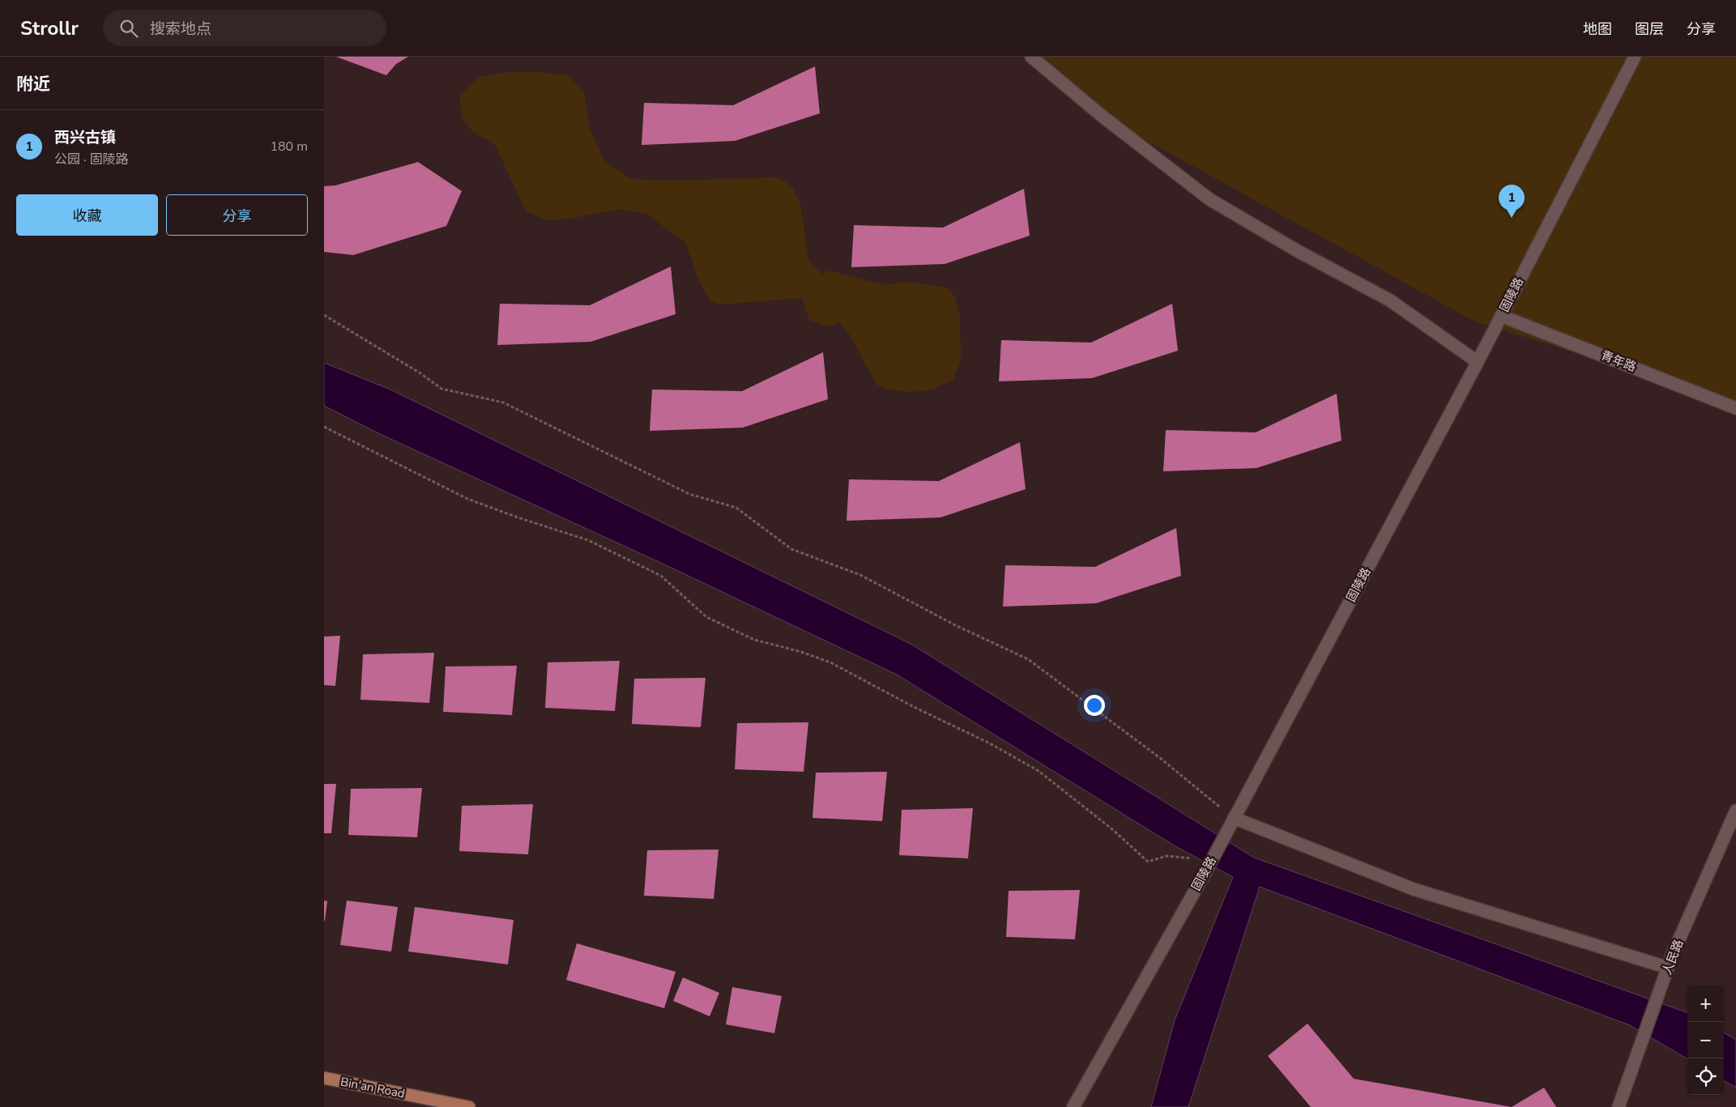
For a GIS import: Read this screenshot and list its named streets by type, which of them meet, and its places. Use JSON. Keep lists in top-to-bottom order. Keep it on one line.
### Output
{"streets":{"main road":["Bin'an Road"],"street":["固陵路","青年路","人民路"]},"crossings":[["固陵路","青年路"]],"page":{"header":"Strollr","search":"搜索地点","nav":["地图","图层","分享"],"heading":"附近","list":[{"mark":"1","name":"西兴古镇","note":"公园 · 固陵路","value":"180 m"}],"buttons":["收藏","分享"],"pins":"1","map_buttons":["+","−"]}}
